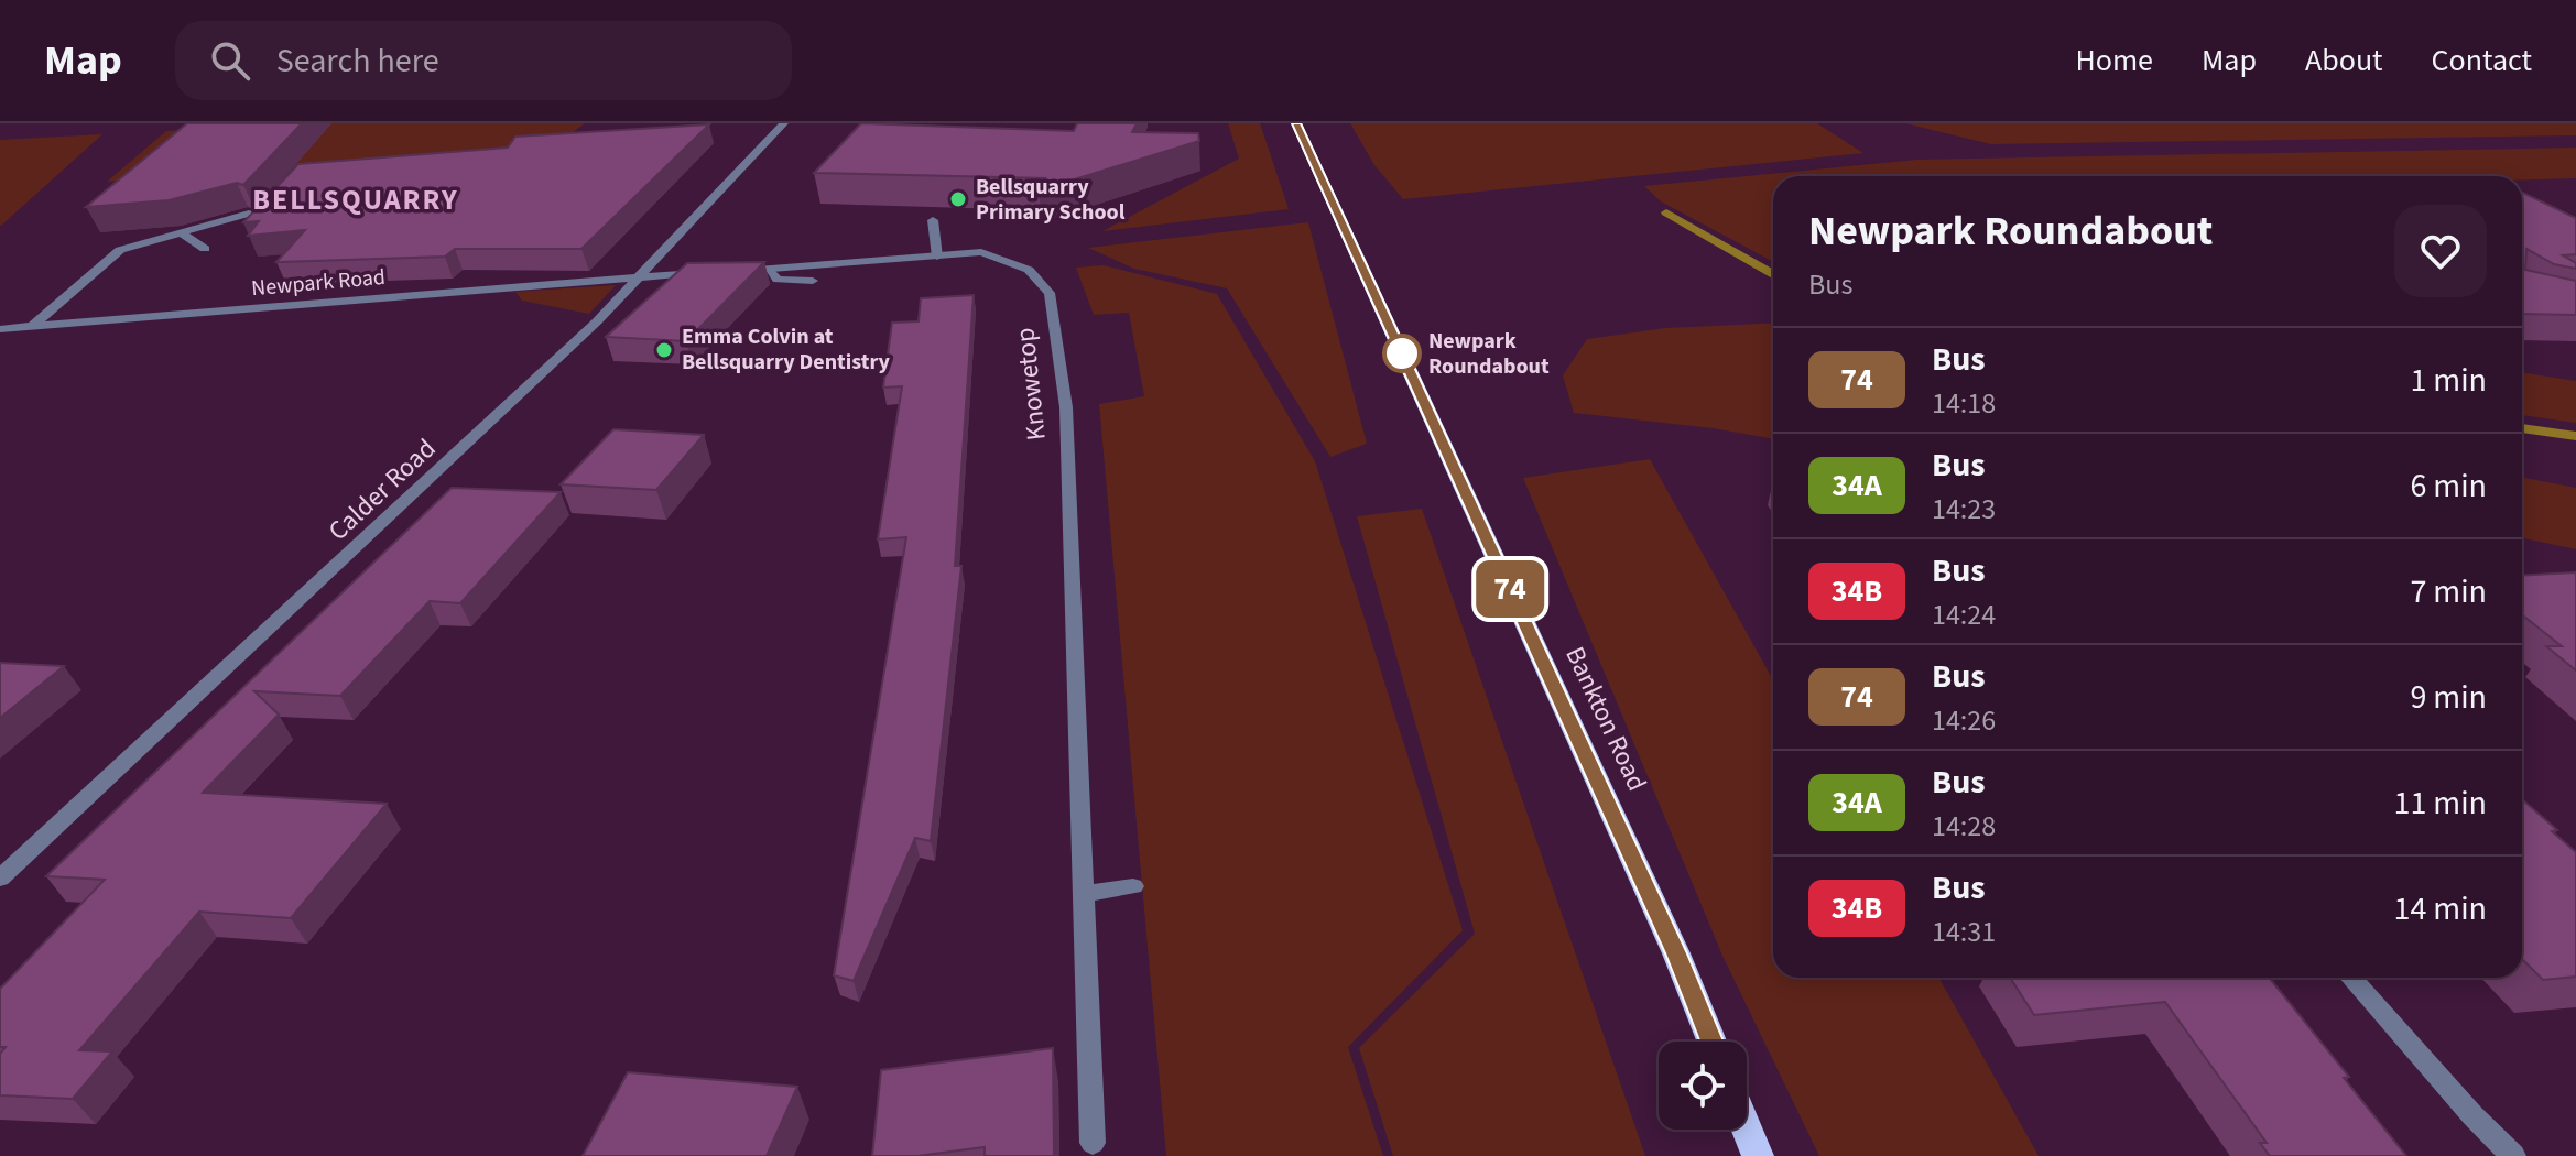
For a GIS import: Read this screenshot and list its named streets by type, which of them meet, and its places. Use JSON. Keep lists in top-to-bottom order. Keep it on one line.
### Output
{"streets":{"main road":["Bankton Road"],"street":["Newpark Road","Knowetop","Calder Road"]},"crossings":[["Newpark Road","Calder Road"]],"districts":["BELLSQUARRY"],"places":["Bellsquarry Primary School","Emma Colvin at Bellsquarry Dentistry","Newpark Roundabout"],"lines":["bus line 74"],"page":{"header":"Map","search":"Search here","nav":["Home","Map","About","Contact"],"on_map":"74","heading":["Newpark Roundabout","Bus"],"list":[{"mark":"74","name":"Bus","note":"14:18","value":"1 min"},{"mark":"34A","name":"Bus","note":"14:23","value":"6 min"},{"mark":"34B","name":"Bus","note":"14:24","value":"7 min"},{"mark":"74","name":"Bus","note":"14:26","value":"9 min"},{"mark":"34A","name":"Bus","note":"14:28","value":"11 min"},{"mark":"34B","name":"Bus","note":"14:31","value":"14 min"}]}}
